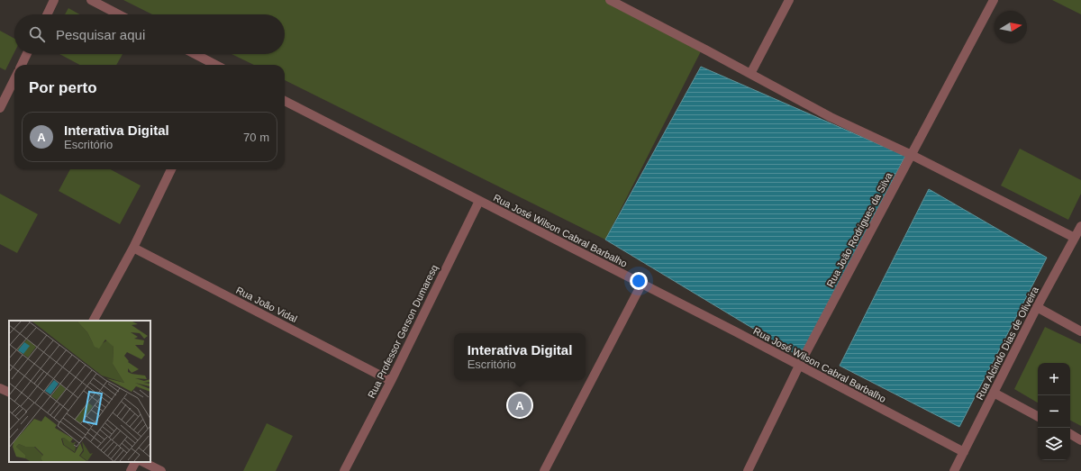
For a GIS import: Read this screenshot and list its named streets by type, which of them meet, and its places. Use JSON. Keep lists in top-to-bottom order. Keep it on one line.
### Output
{"streets":{"street":["Rua João Rodrigues da Silva","Rua José Wilson Cabral Barbalho","Rua João Vidal","Rua Professor Gerson Dumaresq","Rua Alcindo Dias de Oliveira"]},"crossings":[["Rua João Rodrigues da Silva","Rua José Wilson Cabral Barbalho"],["Rua José Wilson Cabral Barbalho","Rua Professor Gerson Dumaresq"],["Rua José Wilson Cabral Barbalho","Rua Alcindo Dias de Oliveira"],["Rua João Vidal","Rua Professor Gerson Dumaresq"]],"north":"right","page":{"search":"Pesquisar aqui","heading":"Por perto","list":[{"mark":"A","name":"Interativa Digital","note":"Escritório","value":"70 m"}],"popup":["Interativa Digital","Escritório"],"map_buttons":["+","−"],"pins":"A"}}
